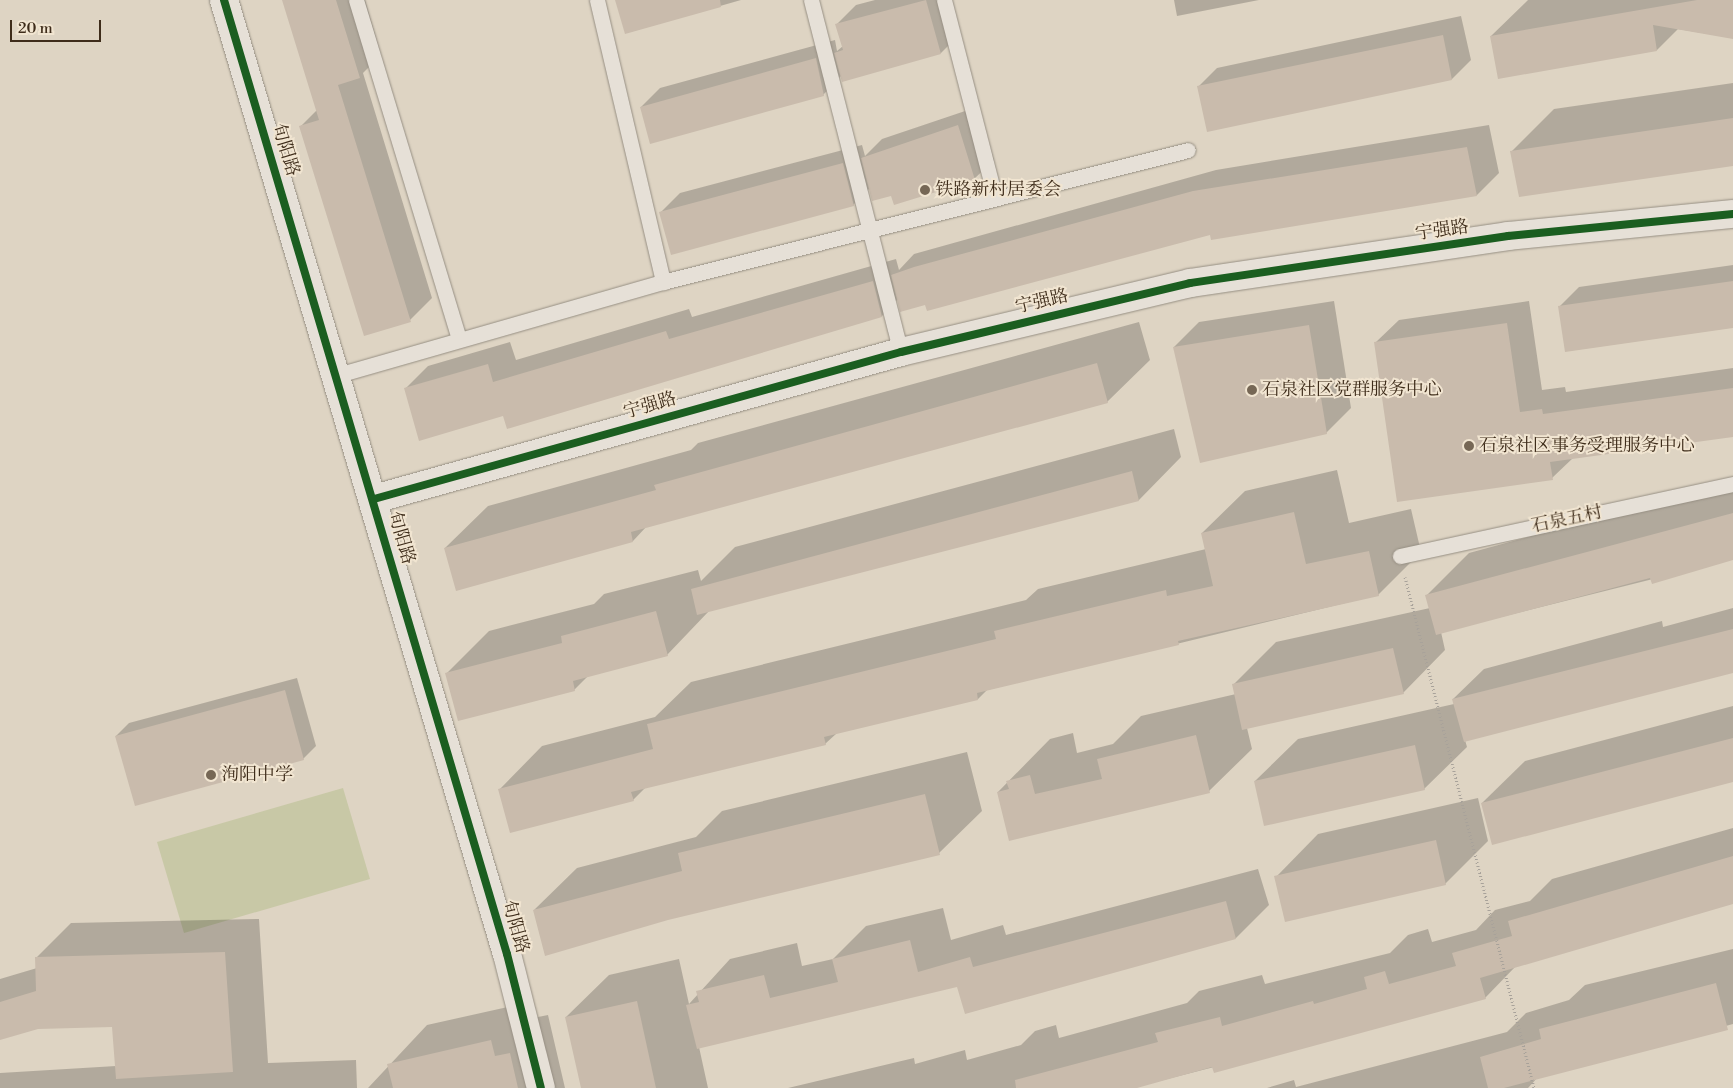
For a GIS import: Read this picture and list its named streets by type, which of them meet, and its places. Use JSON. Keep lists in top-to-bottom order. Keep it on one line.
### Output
{"streets":{"street":["旬阳路","宁强路"],"lane":["石泉五村"]},"crossings":[["旬阳路","宁强路"]],"places":["铁路新村居委会","石泉社区党群服务中心","石泉社区事务受理服务中心","洵阳中学"],"scale_bar":"20 m"}
